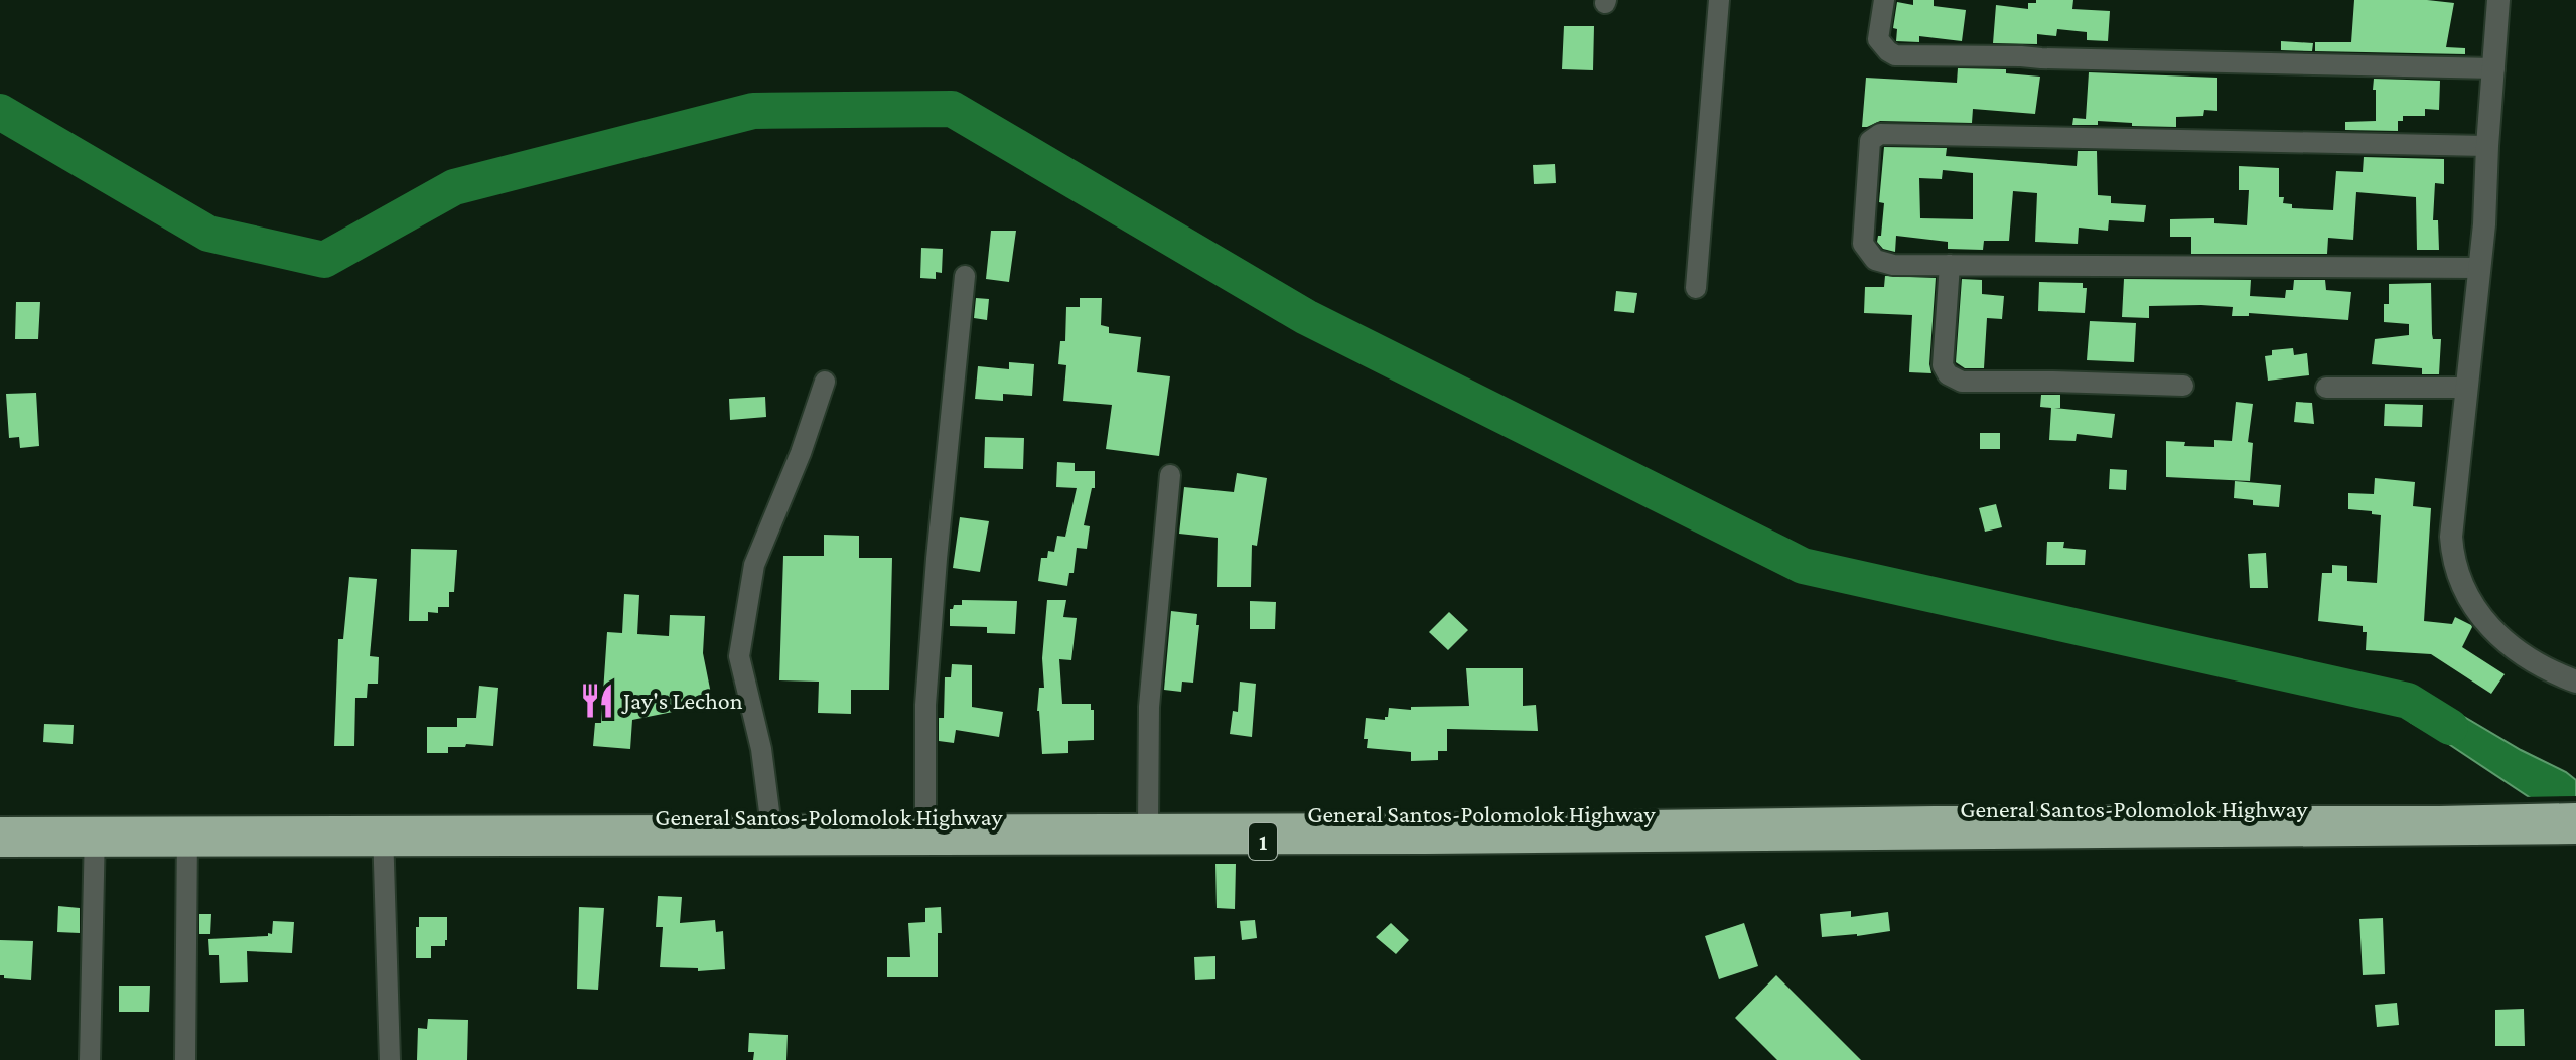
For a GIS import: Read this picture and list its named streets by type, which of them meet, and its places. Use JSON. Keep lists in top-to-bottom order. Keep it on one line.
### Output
{"streets":{"highway":["General Santos-Polomolok Highway","1"]},"crossings":[["General Santos-Polomolok Highway","1"]],"places":{"restaurant":["Jay's Lechon"]}}
